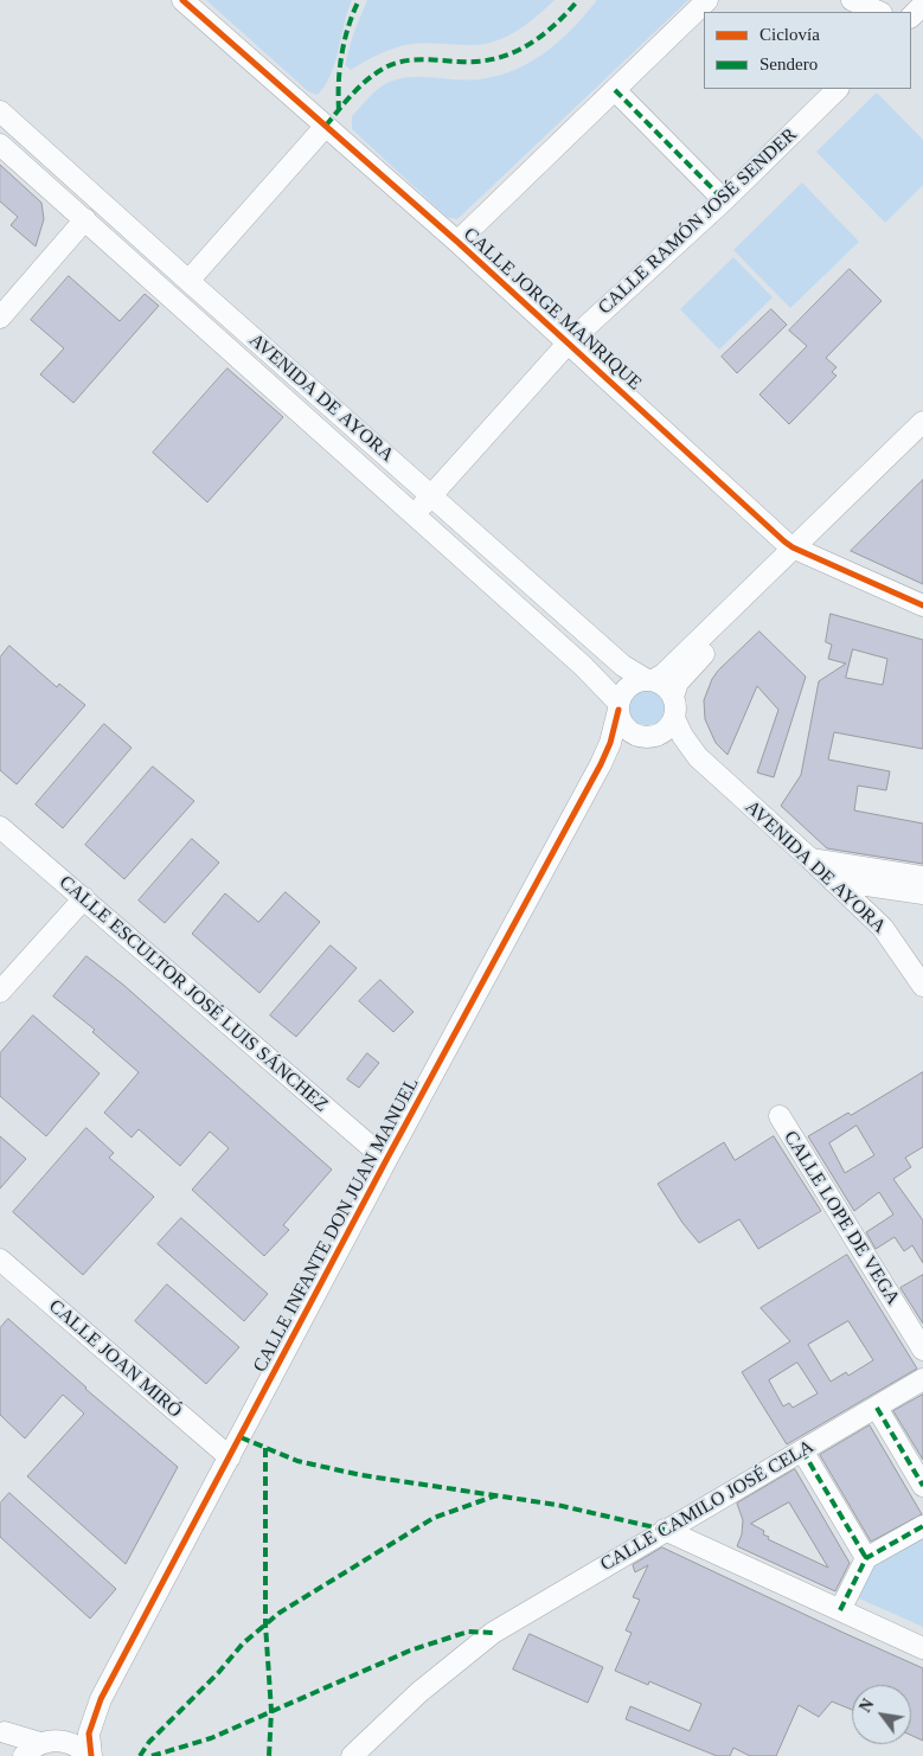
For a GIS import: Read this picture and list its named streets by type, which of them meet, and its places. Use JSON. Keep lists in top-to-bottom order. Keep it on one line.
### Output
{"streets":{"street":["CALLE RAMÓN JOSÉ SENDER","CALLE JORGE MANRIQUE","AVENIDA DE AYORA","CALLE ESCULTOR JOSÉ LUIS SÁNCHEZ","CALLE LOPE DE VEGA","CALLE INFANTE DON JUAN MANUEL","CALLE JOAN MIRÓ","CALLE CAMILO JOSÉ CELA"]},"crossings":[["CALLE RAMÓN JOSÉ SENDER","CALLE JORGE MANRIQUE"],["CALLE RAMÓN JOSÉ SENDER","AVENIDA DE AYORA"],["AVENIDA DE AYORA","CALLE INFANTE DON JUAN MANUEL"],["CALLE ESCULTOR JOSÉ LUIS SÁNCHEZ","CALLE INFANTE DON JUAN MANUEL"],["CALLE INFANTE DON JUAN MANUEL","CALLE JOAN MIRÓ"]],"legend":["Ciclovía","Sendero"],"north":"top left"}
